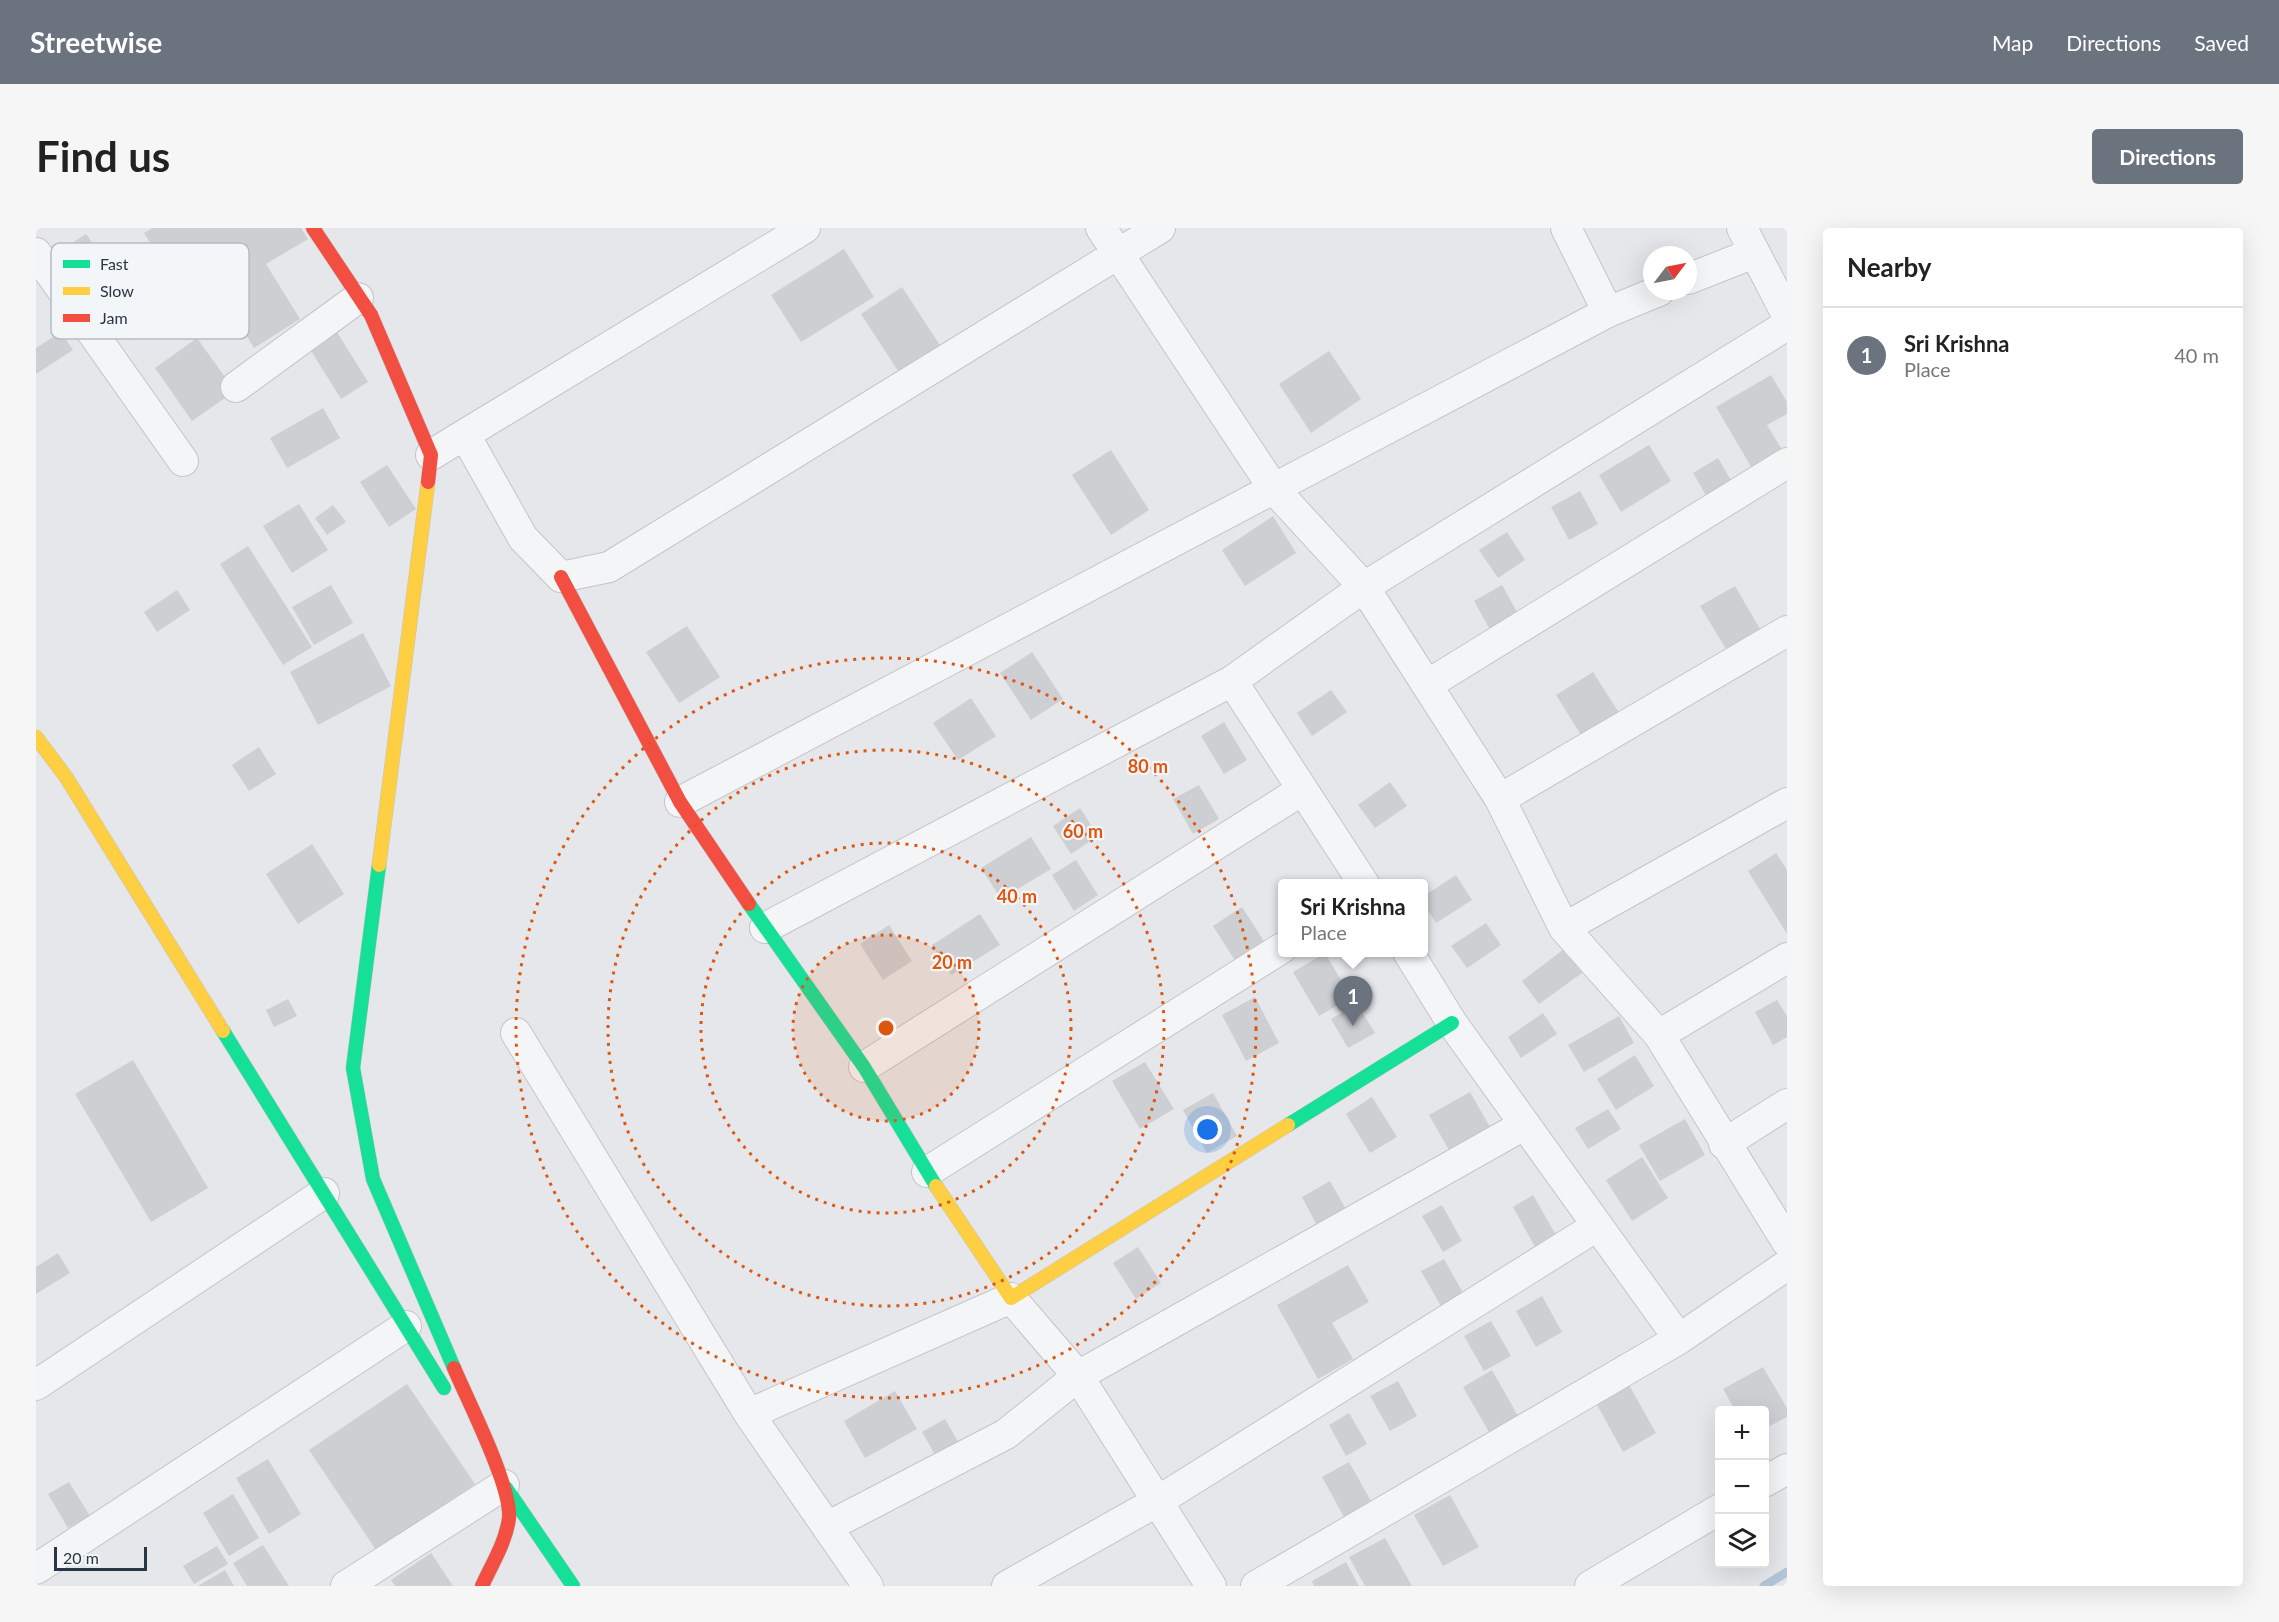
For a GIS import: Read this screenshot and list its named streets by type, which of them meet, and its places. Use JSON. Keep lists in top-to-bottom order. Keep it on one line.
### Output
{"legend":["Fast","Slow","Jam"],"scale_bar":"20 m","north":"top right","page":{"header":"Streetwise","nav":["Map","Directions","Saved"],"buttons":"Directions","title":"Find us","heading":"Nearby","list":[{"mark":"1","name":"Sri Krishna","note":"Place","value":"40 m"}],"popup":["Sri Krishna","Place"],"pins":"1","map_buttons":["+","−"],"scale":"20 m"},"rings":["80 m","60 m","40 m","20 m"]}
